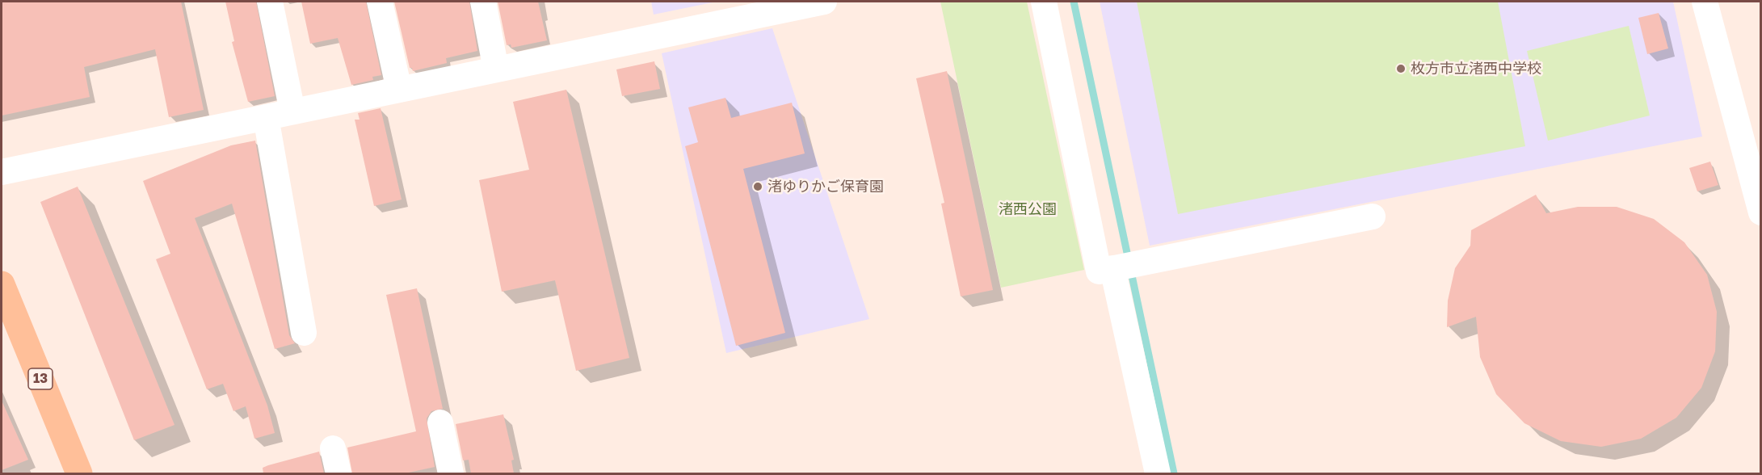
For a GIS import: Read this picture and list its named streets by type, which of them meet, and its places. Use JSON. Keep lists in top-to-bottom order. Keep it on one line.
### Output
{"streets":{"main road":["13"]},"parks":["渚西公園"],"places":["枚方市立渚西中学校","渚ゆりかご保育園"]}
